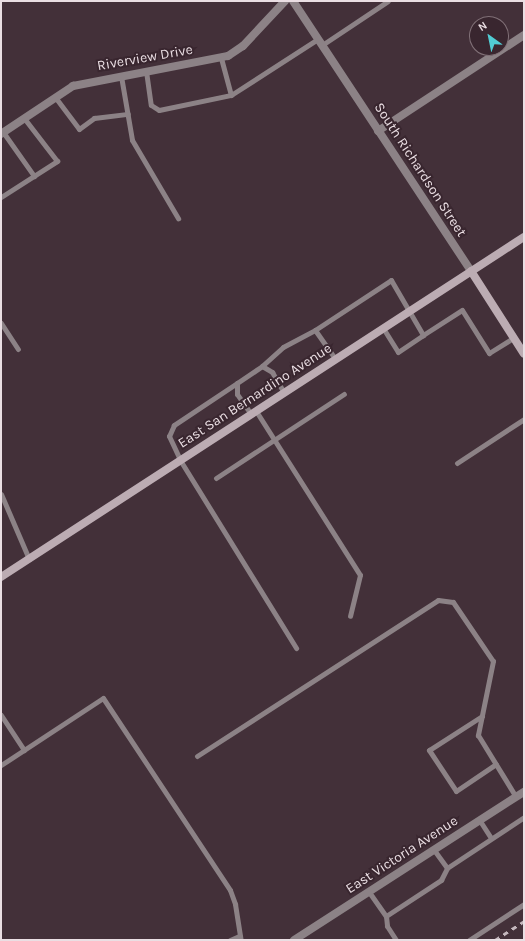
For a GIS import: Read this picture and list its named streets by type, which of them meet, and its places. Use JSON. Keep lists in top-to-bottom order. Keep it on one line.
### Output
{"streets":{"main road":["South Richardson Street","East San Bernardino Avenue"],"street":["Riverview Drive","East Victoria Avenue"]},"crossings":[["South Richardson Street","East San Bernardino Avenue"]],"north":"top left"}
